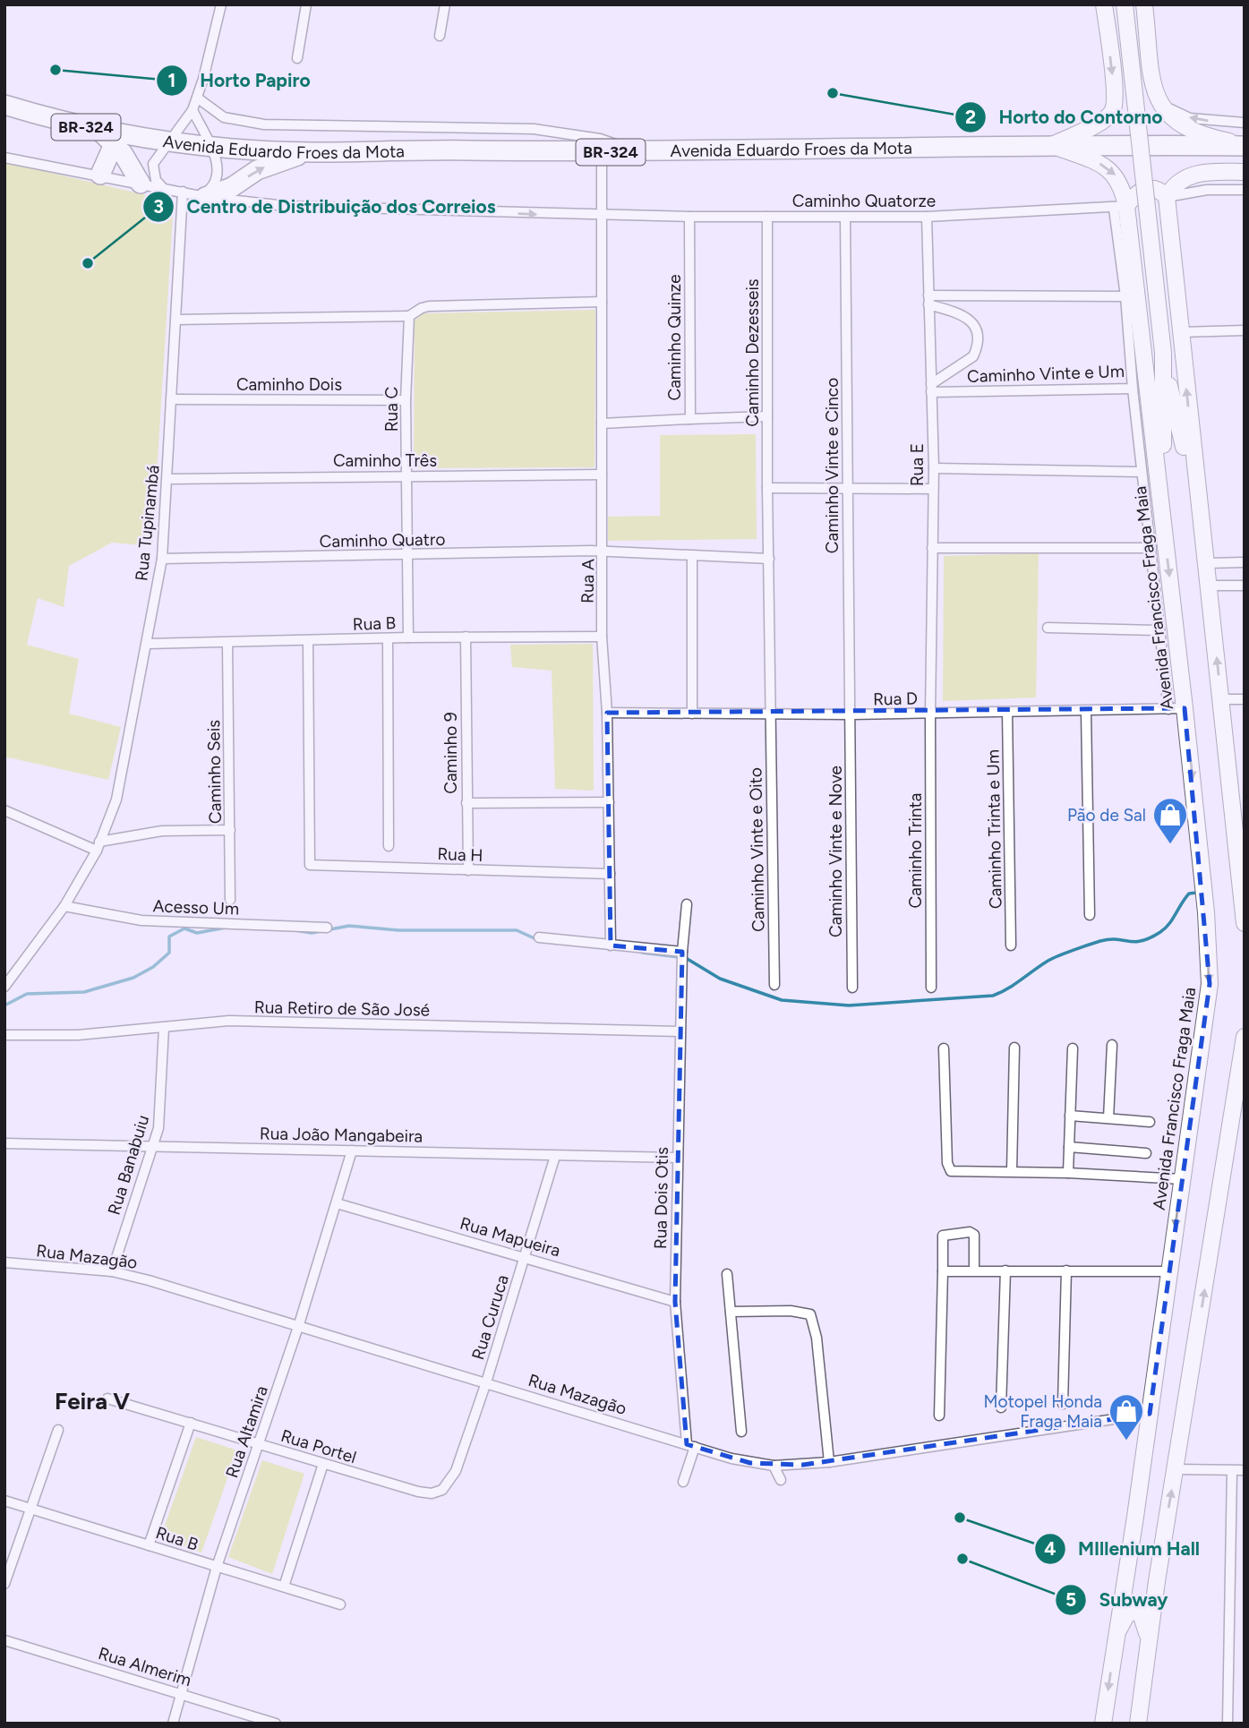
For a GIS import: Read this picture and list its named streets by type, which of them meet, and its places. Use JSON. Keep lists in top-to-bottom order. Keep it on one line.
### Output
{"streets":{"highway":["BR-324","Avenida Eduardo Froes da Mota"],"main road":["Avenida Francisco Fraga Maia"],"street":["Caminho Quatorze","Caminho Quinze","Caminho Dezesseis","Caminho Vinte e Um","Caminho Dois","Rua C","Caminho Três","Rua E","Caminho Vinte e Cinco","Rua Tupinambá","Caminho Quatro","Rua A","Rua B","Rua D","Caminho 9","Caminho Seis","Caminho Trinta e Um","Caminho Vinte e Oito","Caminho Trinta","Caminho Vinte e Nove","Rua H","Acesso Um","Rua Retiro de São José","Rua João Mangabeira","Rua Banabuiu","Rua Dois Otis","Rua Mapueira","Rua Mazagão","Rua Curuca","Rua Altamira","Rua Portel","Rua Almerim"]},"crossings":[["Avenida Eduardo Froes da Mota","Caminho Quatorze"],["Avenida Eduardo Froes da Mota","Rua Tupinambá"],["Avenida Eduardo Froes da Mota","Rua A"],["Avenida Eduardo Froes da Mota","Avenida Francisco Fraga Maia"],["Caminho Quatorze","Caminho Quinze"],["Caminho Quatorze","Caminho Dezesseis"],["Caminho Quatorze","Caminho Vinte e Um"],["Caminho Quatorze","Rua E"],["Caminho Quatorze","Caminho Vinte e Cinco"],["Caminho Quatorze","Rua Tupinambá"],["Caminho Quatorze","Rua A"],["Caminho Quatorze","Avenida Francisco Fraga Maia"],["Caminho Quinze","Caminho Dezesseis"],["Caminho Dezesseis","Caminho Quatro"],["Caminho Dezesseis","Caminho Vinte e Oito"],["Caminho Vinte e Um","Rua E"],["Caminho Vinte e Um","Avenida Francisco Fraga Maia"],["Caminho Dois","Rua C"],["Caminho Dois","Rua Tupinambá"],["Rua C","Caminho Três"],["Rua C","Caminho Quatro"],["Rua C","Rua B"],["Caminho Três","Rua Tupinambá"],["Caminho Três","Rua A"],["Rua E","Rua D"],["Rua E","Caminho Trinta"],["Caminho Vinte e Cinco","Rua D"],["Caminho Vinte e Cinco","Caminho Vinte e Nove"],["Rua Tupinambá","Caminho Quatro"],["Rua Tupinambá","Rua B"],["Rua Tupinambá","Acesso Um"],["Caminho Quatro","Rua A"],["Caminho Quatro","Caminho Vinte e Oito"],["Rua A","Rua B"],["Rua A","Rua D"],["Rua A","Rua H"],["Avenida Francisco Fraga Maia","Rua D"],["Avenida Francisco Fraga Maia","Rua Mazagão"],["Rua B","Caminho 9"],["Rua B","Caminho Seis"],["Rua B","Rua H"],["Rua B","Rua Altamira"],["Rua D","Caminho Trinta e Um"],["Rua D","Caminho Vinte e Oito"],["Rua D","Caminho Trinta"],["Rua D","Caminho Vinte e Nove"],["Caminho 9","Rua H"],["Rua Retiro de São José","Rua Banabuiu"],["Rua Retiro de São José","Rua Dois Otis"],["Rua João Mangabeira","Rua Banabuiu"],["Rua João Mangabeira","Rua Dois Otis"],["Rua João Mangabeira","Rua Curuca"],["Rua João Mangabeira","Rua Altamira"],["Rua Banabuiu","Rua Mazagão"],["Rua Dois Otis","Rua Mapueira"],["Rua Dois Otis","Rua Mazagão"],["Rua Mapueira","Rua Curuca"],["Rua Mapueira","Rua Altamira"],["Rua Mazagão","Rua Curuca"],["Rua Mazagão","Rua Altamira"],["Rua Curuca","Rua Portel"],["Rua Altamira","Rua Portel"],["Rua Altamira","Rua Almerim"]],"districts":["Feira V"],"places":{"other":["Horto Papiro","Horto do Contorno","Centro de Distribuição dos Correios","MIllenium Hall","Subway"],"shop":["Pão de Sal","Motopel Honda Fraga Maia"]}}
